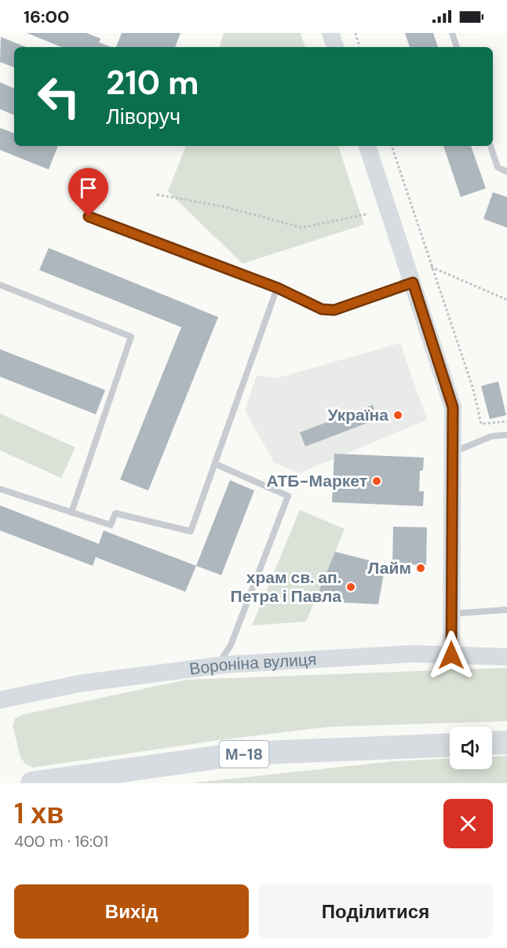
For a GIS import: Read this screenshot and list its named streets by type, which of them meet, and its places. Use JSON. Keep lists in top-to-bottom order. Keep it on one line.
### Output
{"streets":{"highway":["М-18"],"street":["Вороніна вулиця"]},"places":["Україна","АТБ-Маркет","Лайм","храм св. ап. Петра і Павла"],"page":{"status":"16:00","turn":["210 m","Ліворуч"],"heading":["1 хв","400 m · 16:01"],"buttons":["Вихід","Поділитися"]}}
